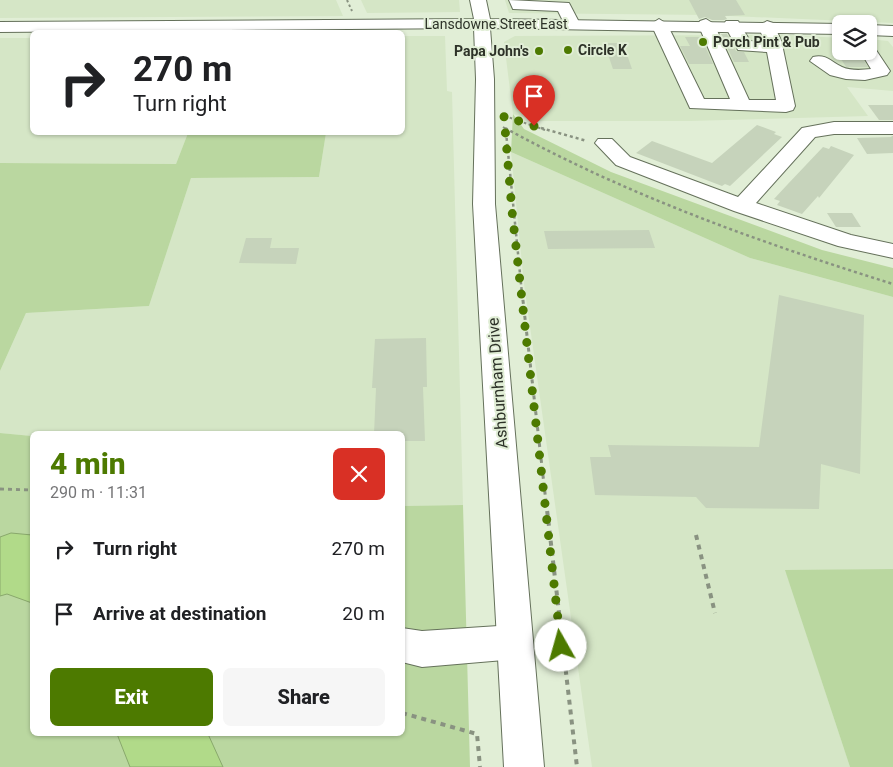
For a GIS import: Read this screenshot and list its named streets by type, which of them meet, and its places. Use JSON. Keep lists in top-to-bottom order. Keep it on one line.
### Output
{"streets":{"main road":["Lansdowne Street East","Ashburnham Drive"]},"crossings":[["Lansdowne Street East","Ashburnham Drive"]],"places":["Porch Pint & Pub","Circle K","Papa John's"],"page":{"turn":["270 m","Turn right"],"heading":["4 min","290 m · 11:31"],"list":[{"name":"Turn right","value":"270 m"},{"name":"Arrive at destination","value":"20 m"}],"buttons":["Exit","Share"]}}
